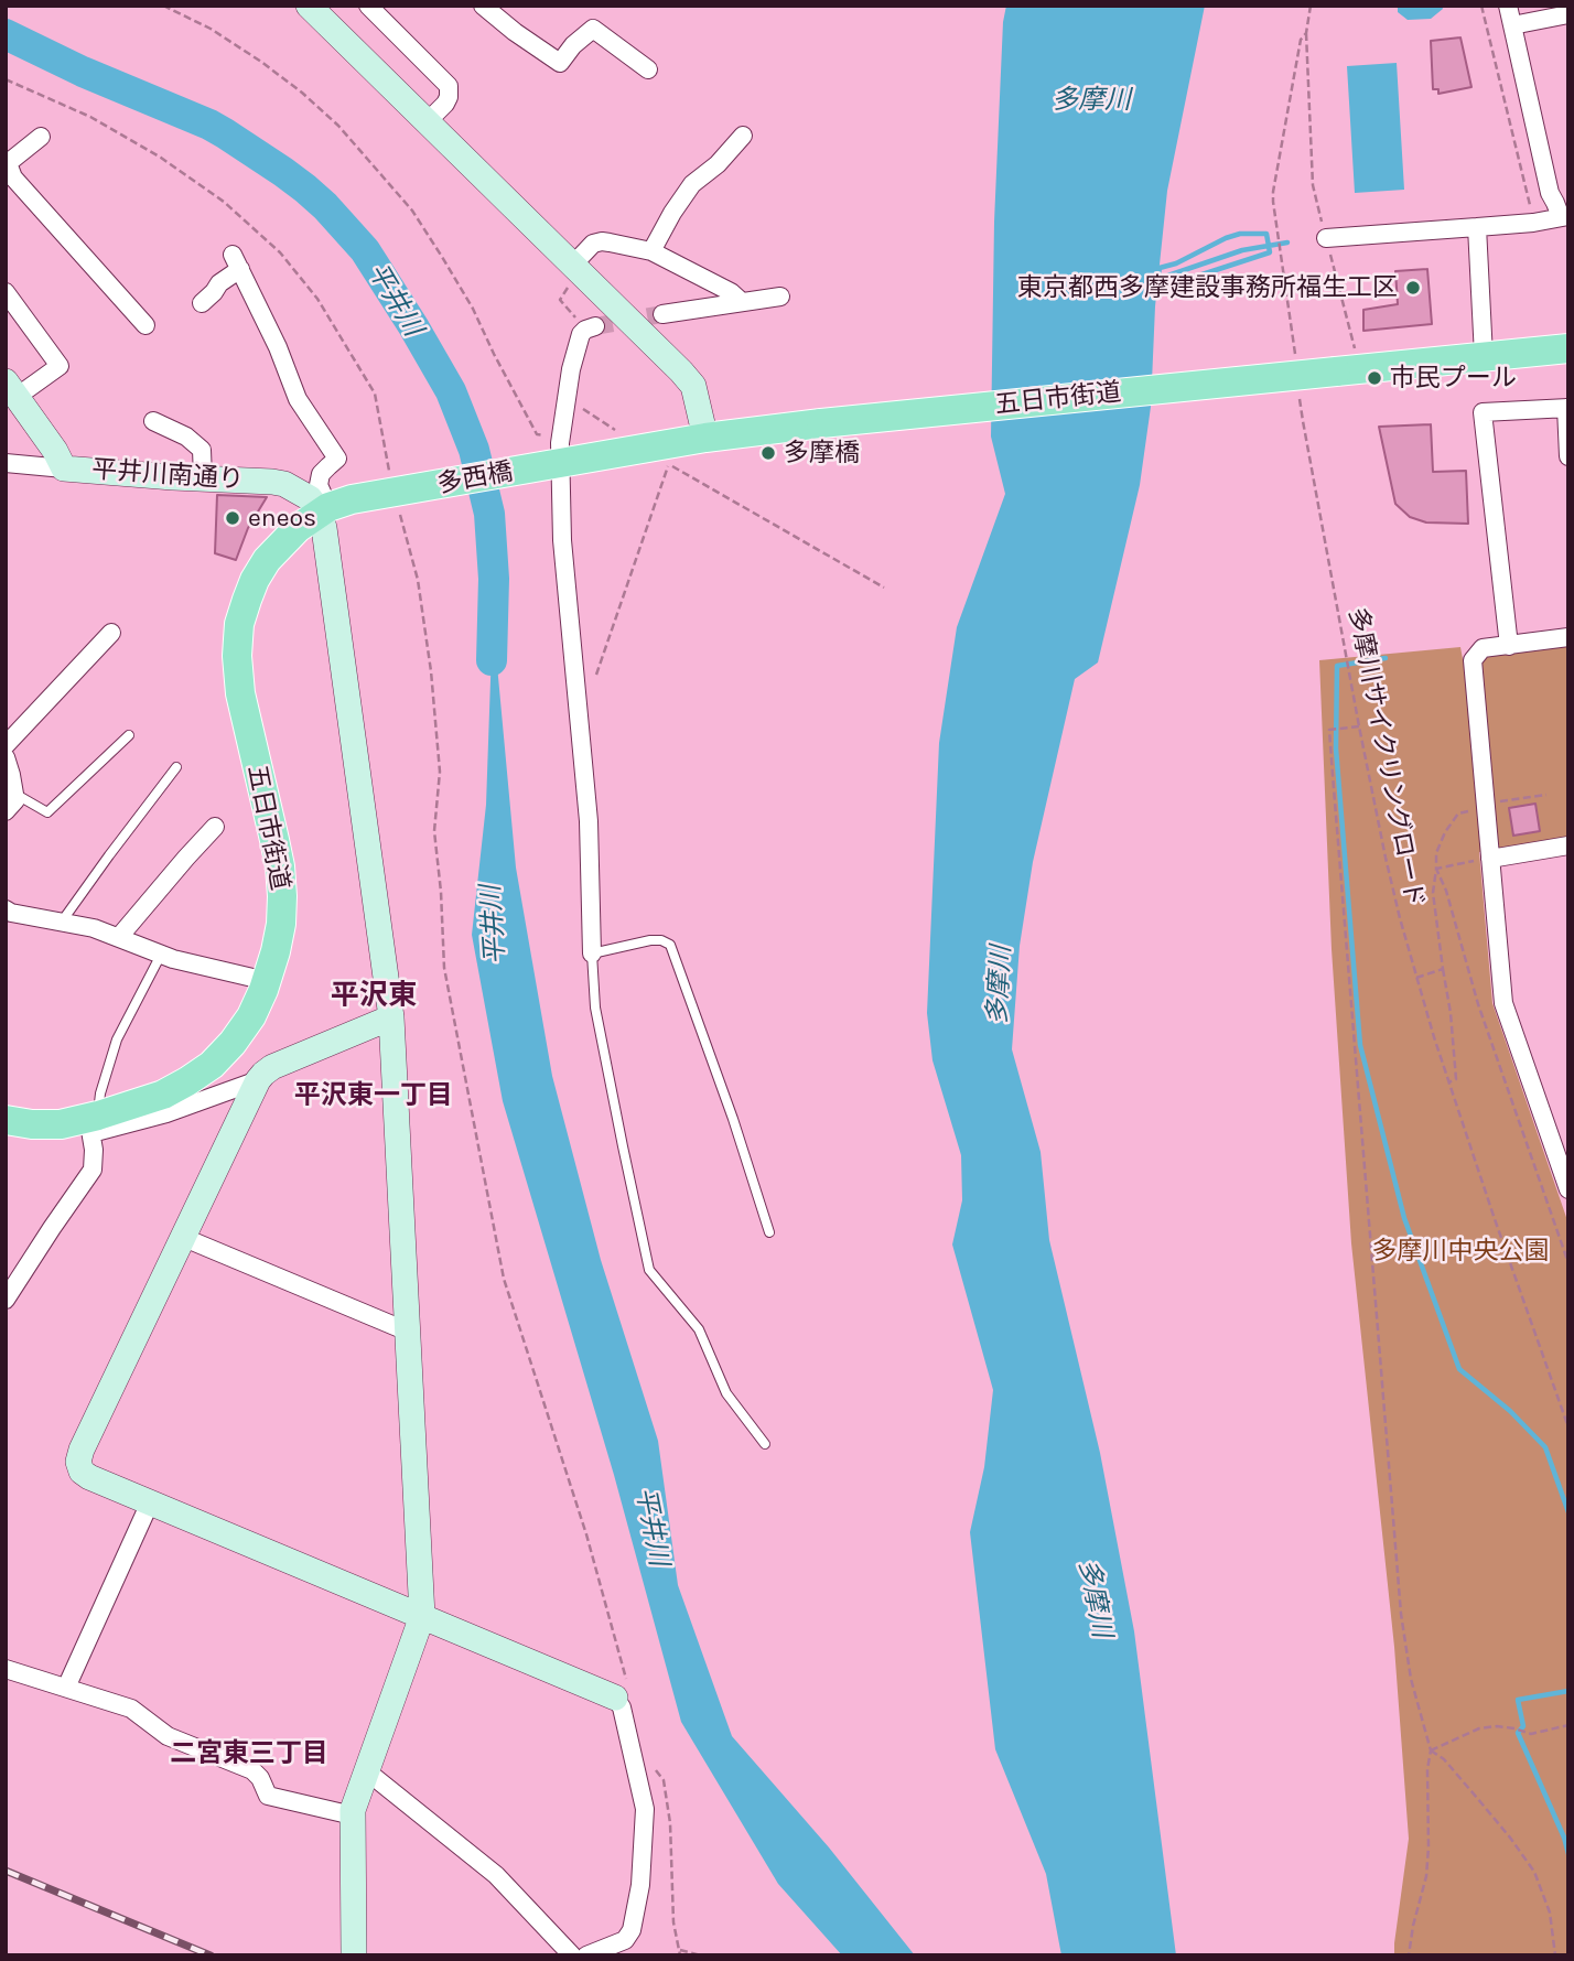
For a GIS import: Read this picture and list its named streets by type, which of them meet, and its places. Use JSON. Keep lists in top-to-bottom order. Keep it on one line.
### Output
{"streets":{"main road":["五日市街道","多西橋"],"street":["平井川南通り"],"path":["多摩川サイクリングロード"]},"crossings":[["五日市街道","平井川南通り"],["五日市街道","多西橋"]],"districts":["平沢東","平沢東一丁目","二宮東三丁目"],"water":["多摩川","平井川"],"parks":["多摩川中央公園"],"places":["東京都西多摩建設事務所福生工区","市民プール","多摩橋","eneos"]}
